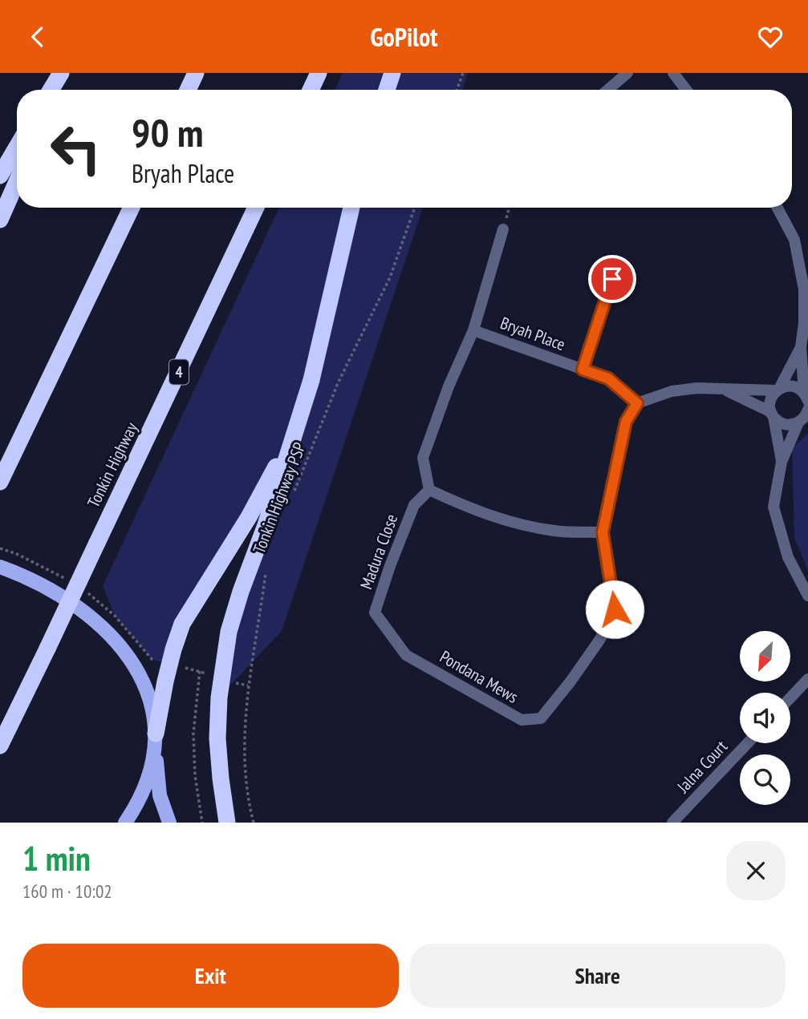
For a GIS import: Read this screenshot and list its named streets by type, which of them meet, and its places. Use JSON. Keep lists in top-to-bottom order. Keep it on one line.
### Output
{"streets":{"highway":["4","Tonkin Highway"],"street":["Bryah Place","Madura Close","Pondana Mews","Jalna Court"],"path":["Tonkin Highway PSP"]},"crossings":[["Bryah Place","Madura Close"],["Bryah Place","Pondana Mews"],["Madura Close","Pondana Mews"]],"north":"bottom left","page":{"header":"GoPilot","turn":["90 m","Bryah Place"],"heading":["1 min","160 m · 10:02"],"buttons":["Exit","Share"]}}
